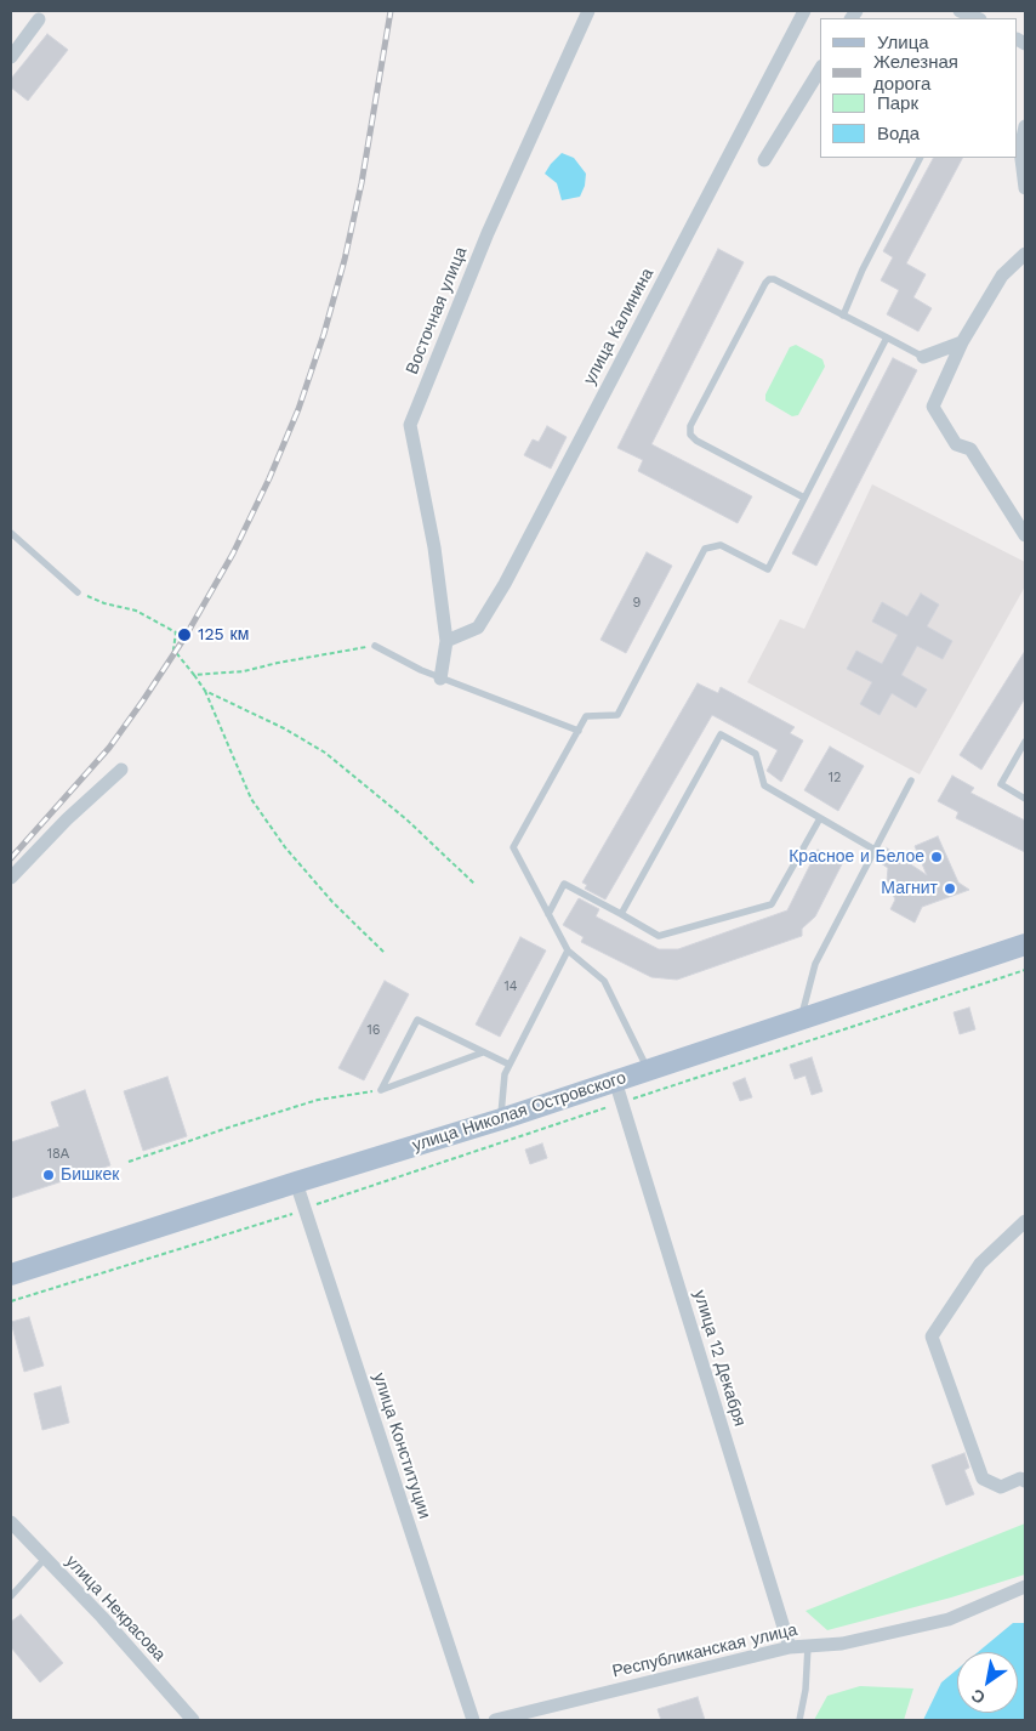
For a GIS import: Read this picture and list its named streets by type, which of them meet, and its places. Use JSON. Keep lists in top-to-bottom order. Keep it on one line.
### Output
{"streets":{"main road":["улица Николая Островского"],"street":["Восточная улица","улица Калинина","улица 12 Декабря","улица Конституции","улица Некрасова","Республиканская улица"]},"crossings":[["Восточная улица","улица Калинина"],["улица Николая Островского","улица 12 Декабря"],["улица Николая Островского","улица Конституции"],["улица 12 Декабря","Республиканская улица"]],"places":["125 км","Красное и Белое","Магнит","Бишкек"],"house_numbers":["9","12","14","16","18А"],"legend":["Улица","Железная дорога","Парк","Вода"],"north":"bottom left"}
